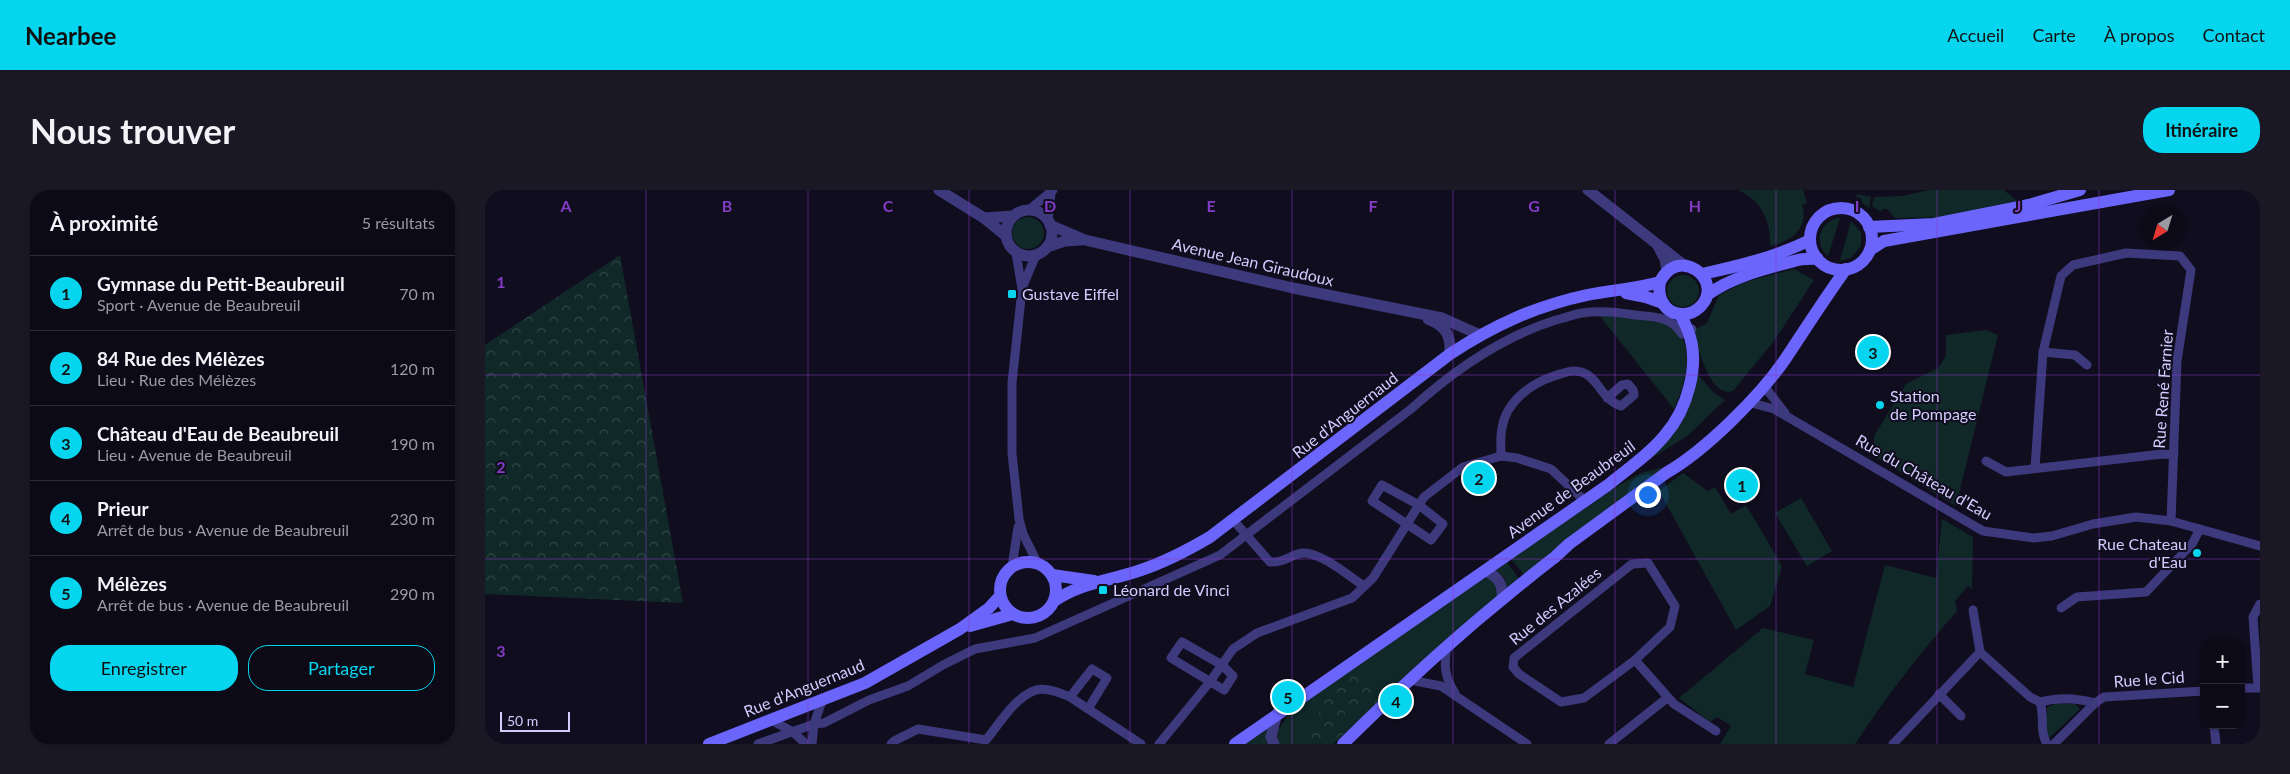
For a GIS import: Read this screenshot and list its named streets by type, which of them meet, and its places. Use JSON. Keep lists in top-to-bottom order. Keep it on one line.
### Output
{"streets":{"main road":["Rue d'Anguernaud","Avenue de Beaubreuil"],"street":["Avenue Jean Giraudoux","Rue René Farnier","Rue du Château d'Eau","Rue des Azalées","Rue le Cid"]},"crossings":[["Avenue Jean Giraudoux","Rue d'Anguernaud"],["Rue René Farnier","Rue du Château d'Eau"],["Rue d'Anguernaud","Avenue de Beaubreuil"]],"places":{"transit":["Gustave Eiffel","Léonard de Vinci"],"other":["Station de Pompage","Rue Chateau d'Eau"]},"scale_bar":"50 m","north":"bottom left","page":{"header":"Nearbee","nav":["Accueil","Carte","À propos","Contact"],"buttons":["Itinéraire",["Enregistrer","Partager"]],"title":"Nous trouver","heading":["À proximité","5 résultats"],"list":[{"mark":"1","name":"Gymnase du Petit-Beaubreuil","note":"Sport · Avenue de Beaubreuil","value":"70 m"},{"mark":"2","name":"84 Rue des Mélèzes","note":"Lieu · Rue des Mélèzes","value":"120 m"},{"mark":"3","name":"Château d'Eau de Beaubreuil","note":"Lieu · Avenue de Beaubreuil","value":"190 m"},{"mark":"4","name":"Prieur","note":"Arrêt de bus · Avenue de Beaubreuil","value":"230 m"},{"mark":"5","name":"Mélèzes","note":"Arrêt de bus · Avenue de Beaubreuil","value":"290 m"}],"pins":["3","2","1","5","4"],"map_buttons":["+","−"],"scale":"50 m"},"grid":{"columns":["A","B","C","D","E","F","G","H","I","J"],"rows":["1","2","3"]}}
